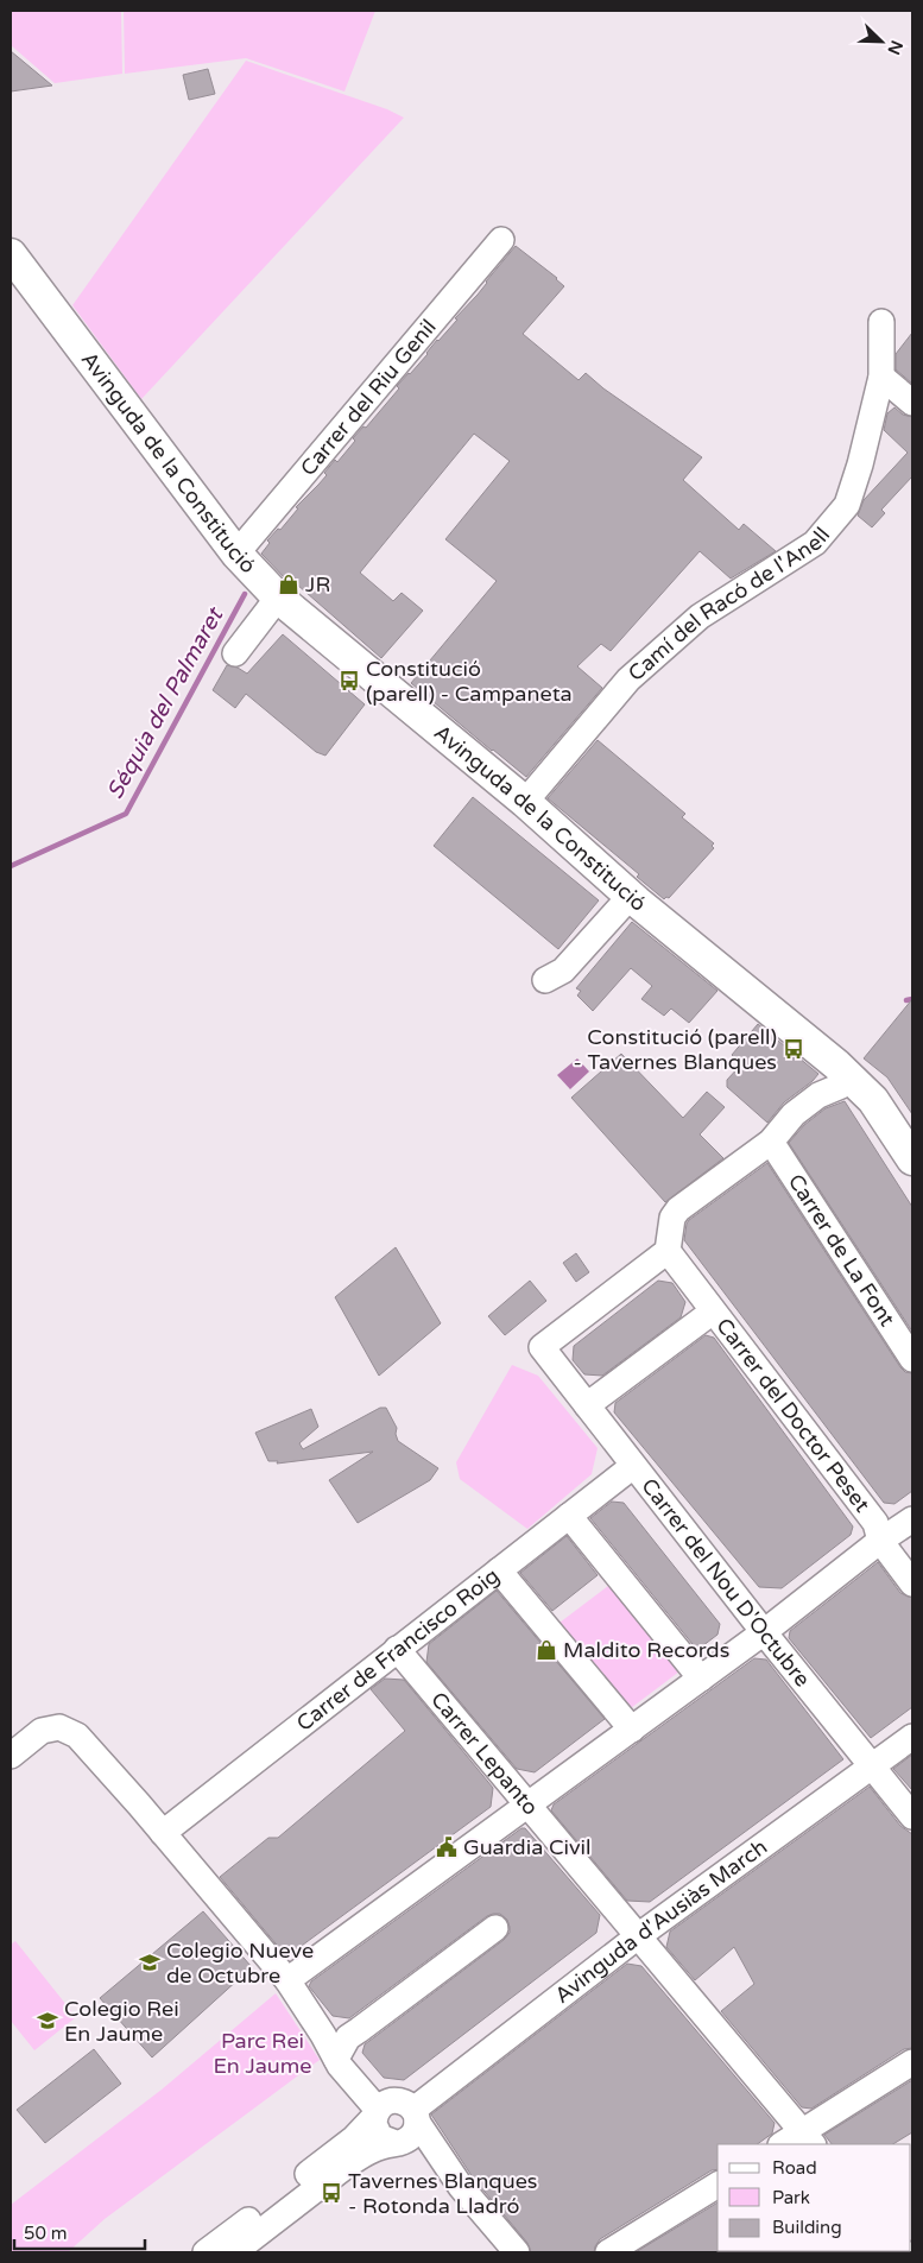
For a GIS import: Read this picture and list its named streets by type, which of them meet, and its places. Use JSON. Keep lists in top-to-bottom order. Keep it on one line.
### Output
{"streets":{"main road":["Avinguda de la Constitució"],"street":["Carrer del Riu Genil","Camí del Racó de l'Anell","Carrer de La Font","Carrer del Doctor Peset","Carrer del Nou D'Octubre","Carrer de Francisco Roig","Carrer Lepanto","Avinguda d'Ausiàs March"]},"crossings":[["Carrer del Riu Genil","Avinguda de la Constitució"],["Avinguda de la Constitució","Camí del Racó de l'Anell"],["Carrer del Doctor Peset","Carrer del Nou D'Octubre"],["Carrer del Nou D'Octubre","Carrer de Francisco Roig"],["Carrer del Nou D'Octubre","Avinguda d'Ausiàs March"],["Carrer de Francisco Roig","Carrer Lepanto"],["Carrer Lepanto","Avinguda d'Ausiàs March"]],"water":["Séquia del Palmaret"],"parks":["Parc Rei En Jaume"],"places":{"shop":["JR","Maldito Records"],"bus stop":["Constitució (parell) - Campaneta","Constitució (parell) - Tavernes Blanques","Tavernes Blanques - Rotonda Lladró"],"public building":["Guardia Civil"],"school or university":["Colegio Nueve de Octubre","Colegio Rei En Jaume"]},"legend":["Road","Park","Building"],"scale_bar":"50 m","north":"bottom right"}
